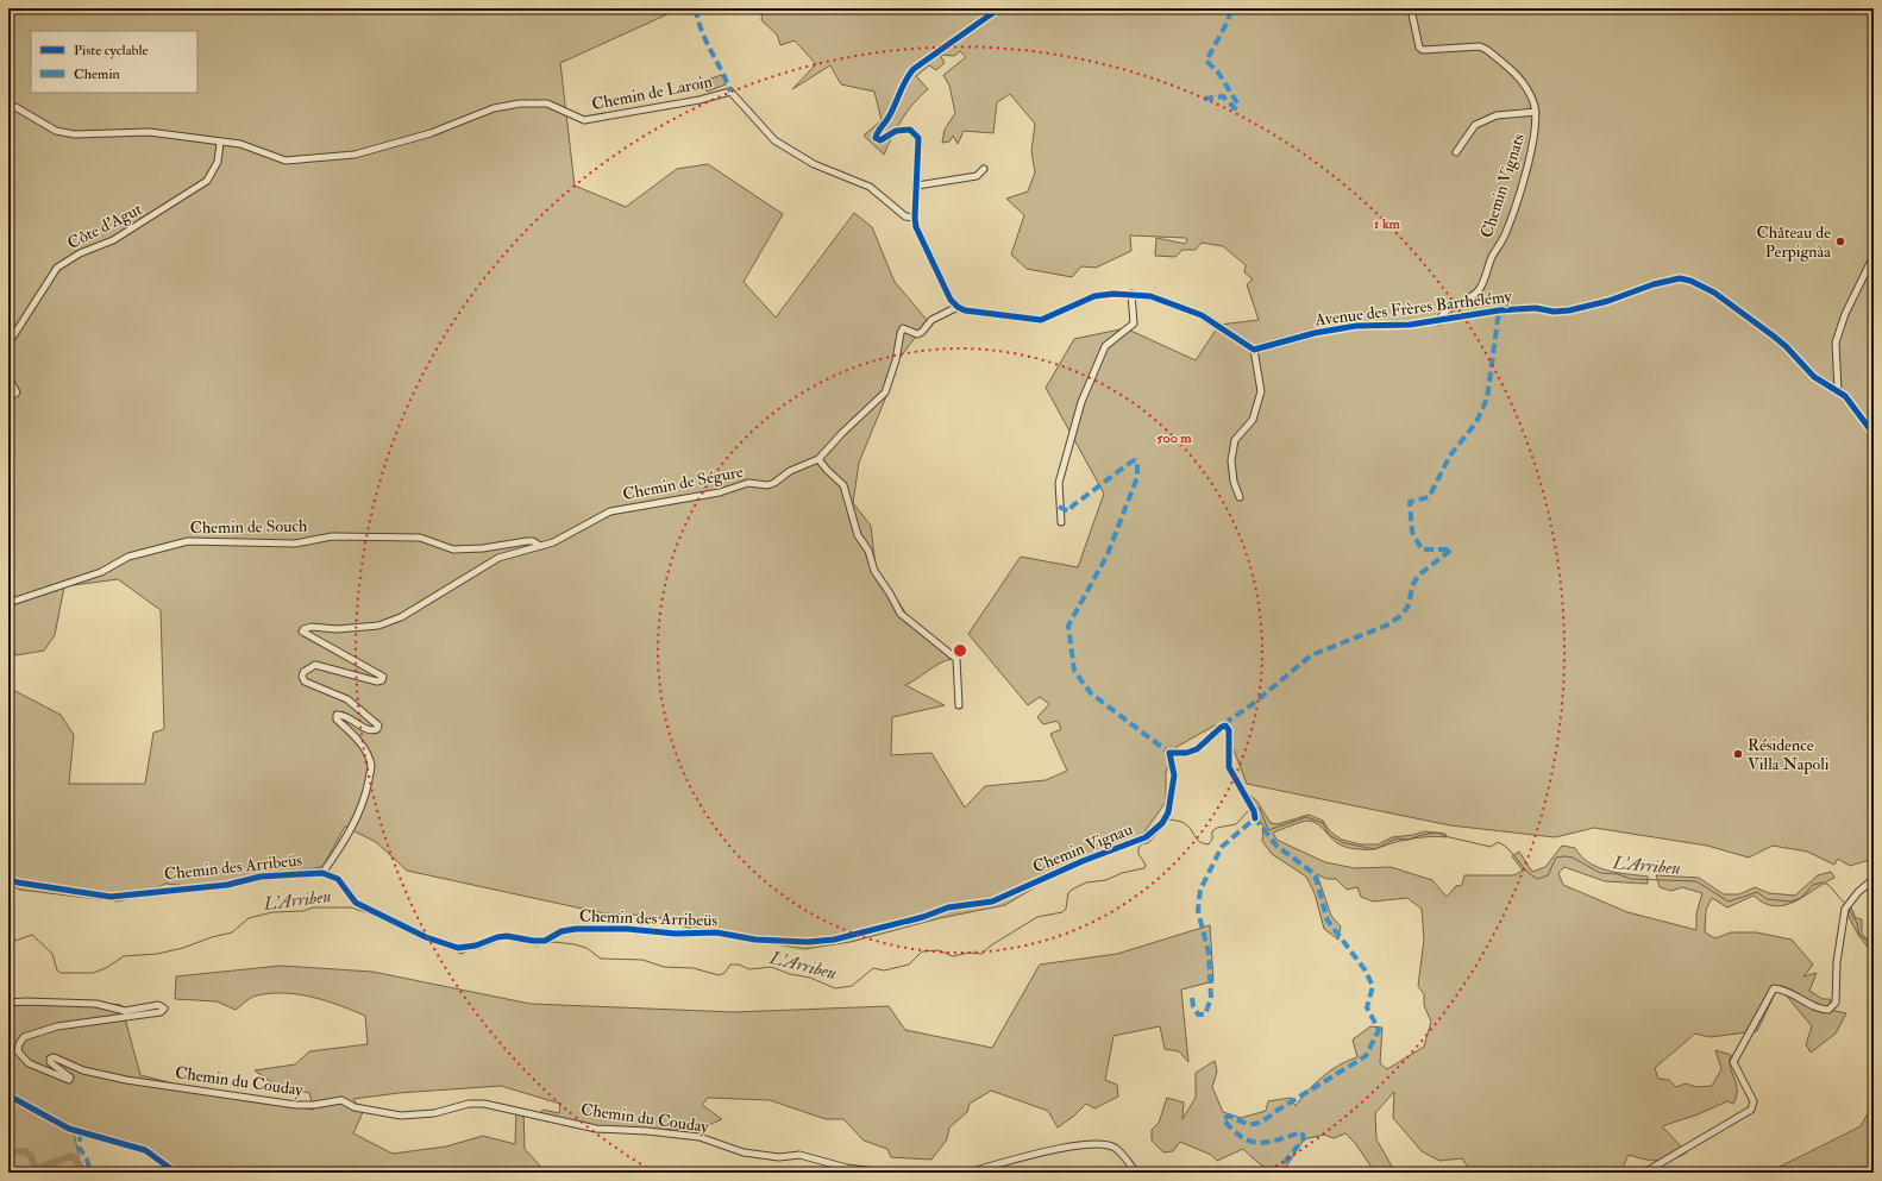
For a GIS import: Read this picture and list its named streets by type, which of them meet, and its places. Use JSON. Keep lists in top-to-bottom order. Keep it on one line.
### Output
{"streets":{"street":["Chemin de Laroin","Chemin Vignats","Côte d'Agut","Avenue des Frères Barthélémy","Chemin de Ségure","Chemin de Souch","Chemin Vignau","Chemin des Arribeüs","Chemin du Couday"]},"crossings":[["Chemin de Laroin","Côte d'Agut"],["Chemin Vignats","Avenue des Frères Barthélémy"],["Chemin de Ségure","Chemin de Souch"],["Chemin Vignau","Chemin des Arribeüs"]],"water":["L'Arribeu"],"places":["Château de Perpignàa","Résidence Villa Napoli"],"legend":["Piste cyclable","Chemin"],"rings":["1 km","500 m"]}
